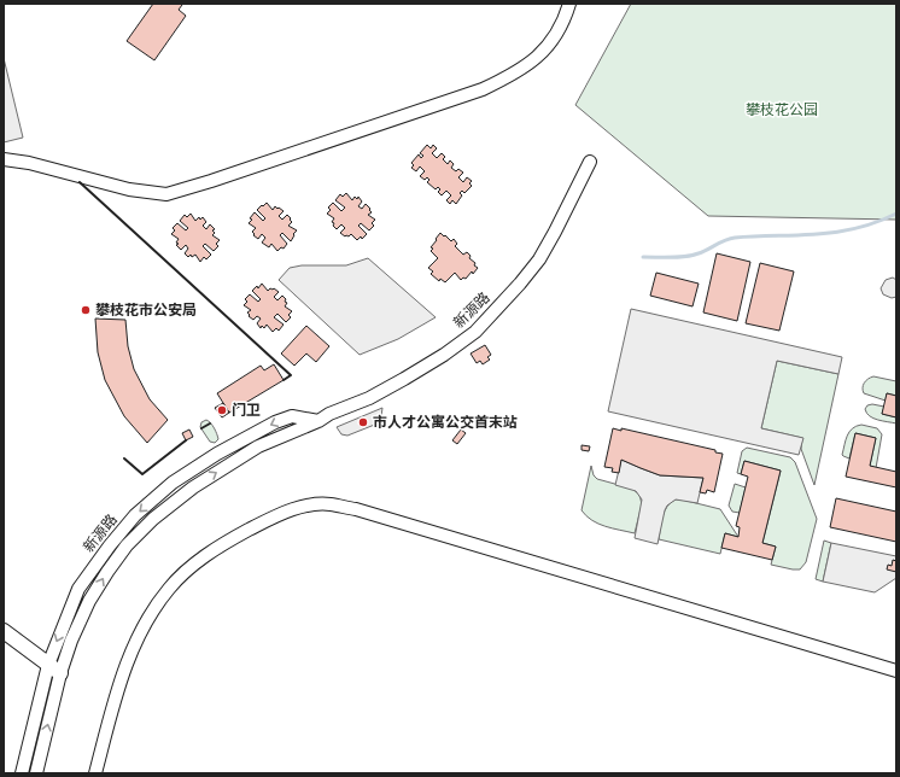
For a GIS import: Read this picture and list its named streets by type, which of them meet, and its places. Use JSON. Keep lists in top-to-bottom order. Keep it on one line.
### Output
{"streets":{"street":["新源路"]},"parks":["攀枝花公园"],"places":["攀枝花市公安局","门卫","市人才公寓公交首末站"]}
